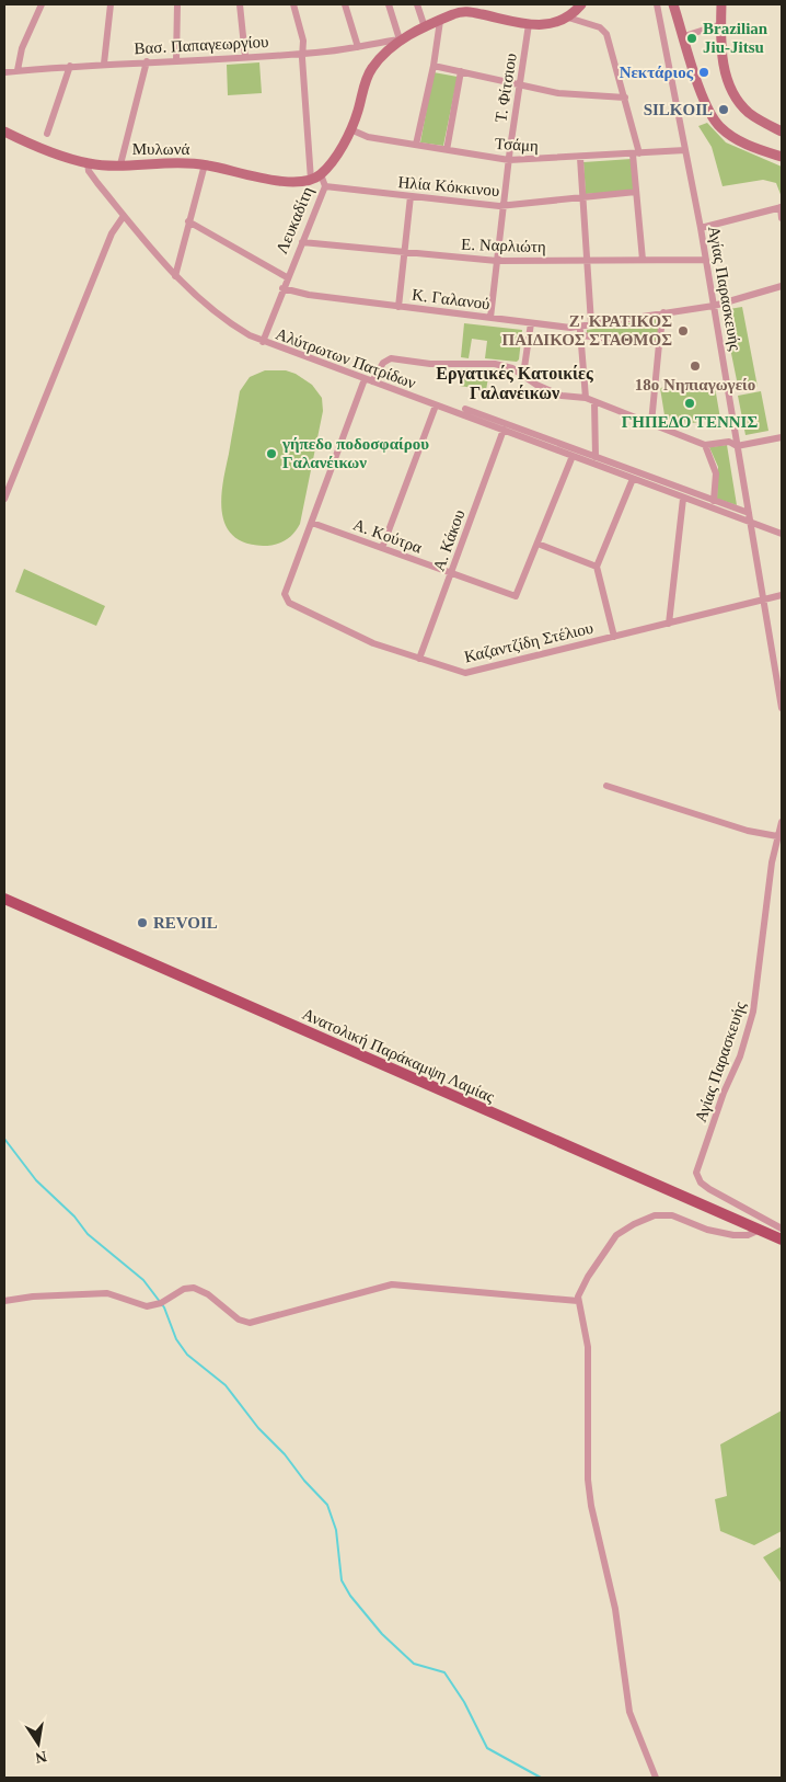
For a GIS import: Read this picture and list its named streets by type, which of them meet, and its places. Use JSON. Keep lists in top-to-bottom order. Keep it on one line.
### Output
{"streets":{"main road":["Ανατολική Παράκαμψη Λαμίας"],"street":["Βασ. Παπαγεωργίου","Τ. Φίτσιου","Τσάμη","Μυλωνά","Ηλία Κόκκινου","Λευκαδίτη","Ε. Ναρλιώτη","Αγίας Παρασκευής","Κ. Γαλανού","Αλύτρωτων Πατρίδων","Α. Κούτρα","Α. Κάκου","Καζαντζίδη Στέλιου"]},"crossings":[["Βασ. Παπαγεωργίου","Λευκαδίτη"],["Τ. Φίτσιου","Τσάμη"],["Τ. Φίτσιου","Ηλία Κόκκινου"],["Τ. Φίτσιου","Ε. Ναρλιώτη"],["Τ. Φίτσιου","Κ. Γαλανού"],["Τσάμη","Λευκαδίτη"],["Τσάμη","Αγίας Παρασκευής"],["Μυλωνά","Λευκαδίτη"],["Μυλωνά","Αλύτρωτων Πατρίδων"],["Ηλία Κόκκινου","Λευκαδίτη"],["Λευκαδίτη","Ε. Ναρλιώτη"],["Λευκαδίτη","Κ. Γαλανού"],["Λευκαδίτη","Αλύτρωτων Πατρίδων"],["Ε. Ναρλιώτη","Αγίας Παρασκευής"],["Αγίας Παρασκευής","Κ. Γαλανού"],["Αγίας Παρασκευής","Αλύτρωτων Πατρίδων"],["Αγίας Παρασκευής","Καζαντζίδη Στέλιου"],["Αλύτρωτων Πατρίδων","Α. Κάκου"],["Α. Κούτρα","Α. Κάκου"],["Α. Κούτρα","Καζαντζίδη Στέλιου"],["Α. Κάκου","Καζαντζίδη Στέλιου"]],"districts":["Εργατικές Κατοικίες Γαλανέικων"],"places":["Brazilian Jiu-Jitsu","Νεκτάριος","SILKOIL","Ζ' ΚΡΑΤΙΚΟΣ ΠΑΙΔΙΚΟΣ ΣΤΑΘΜΟΣ","18ο Νηπιαγωγείο","ΓΗΠΕΔΟ ΤΕΝΝΙΣ","γήπεδο ποδοσφαίρου Γαλανέικων","REVOIL"],"north":"bottom"}
